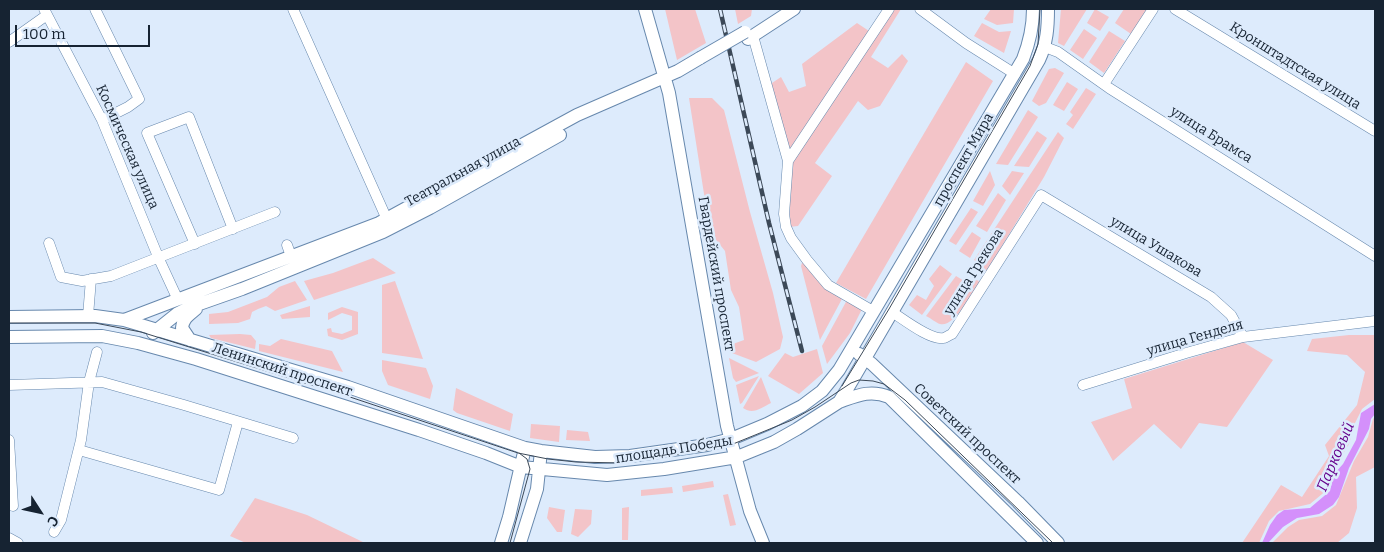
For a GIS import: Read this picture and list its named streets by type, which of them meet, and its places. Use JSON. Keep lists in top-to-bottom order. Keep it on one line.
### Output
{"streets":{"main road":["улица Брамса","проспект Мира","Театральная улица","Гвардейский проспект","Ленинский проспект","Советский проспект","площадь Победы"],"street":["Кронштадтская улица","Космическая улица","улица Ушакова","улица Грекова","улица Генделя"]},"crossings":[["улица Брамса","проспект Мира"],["Космическая улица","Театральная улица"],["проспект Мира","улица Грекова"],["проспект Мира","Советский проспект"],["проспект Мира","площадь Победы"],["Театральная улица","Гвардейский проспект"],["Театральная улица","Ленинский проспект"],["улица Ушакова","улица Грекова"],["улица Ушакова","улица Генделя"],["Гвардейский проспект","площадь Победы"],["Ленинский проспект","площадь Победы"],["Советский проспект","площадь Победы"]],"water":["Парковый"],"scale_bar":"100 m","north":"bottom right"}
